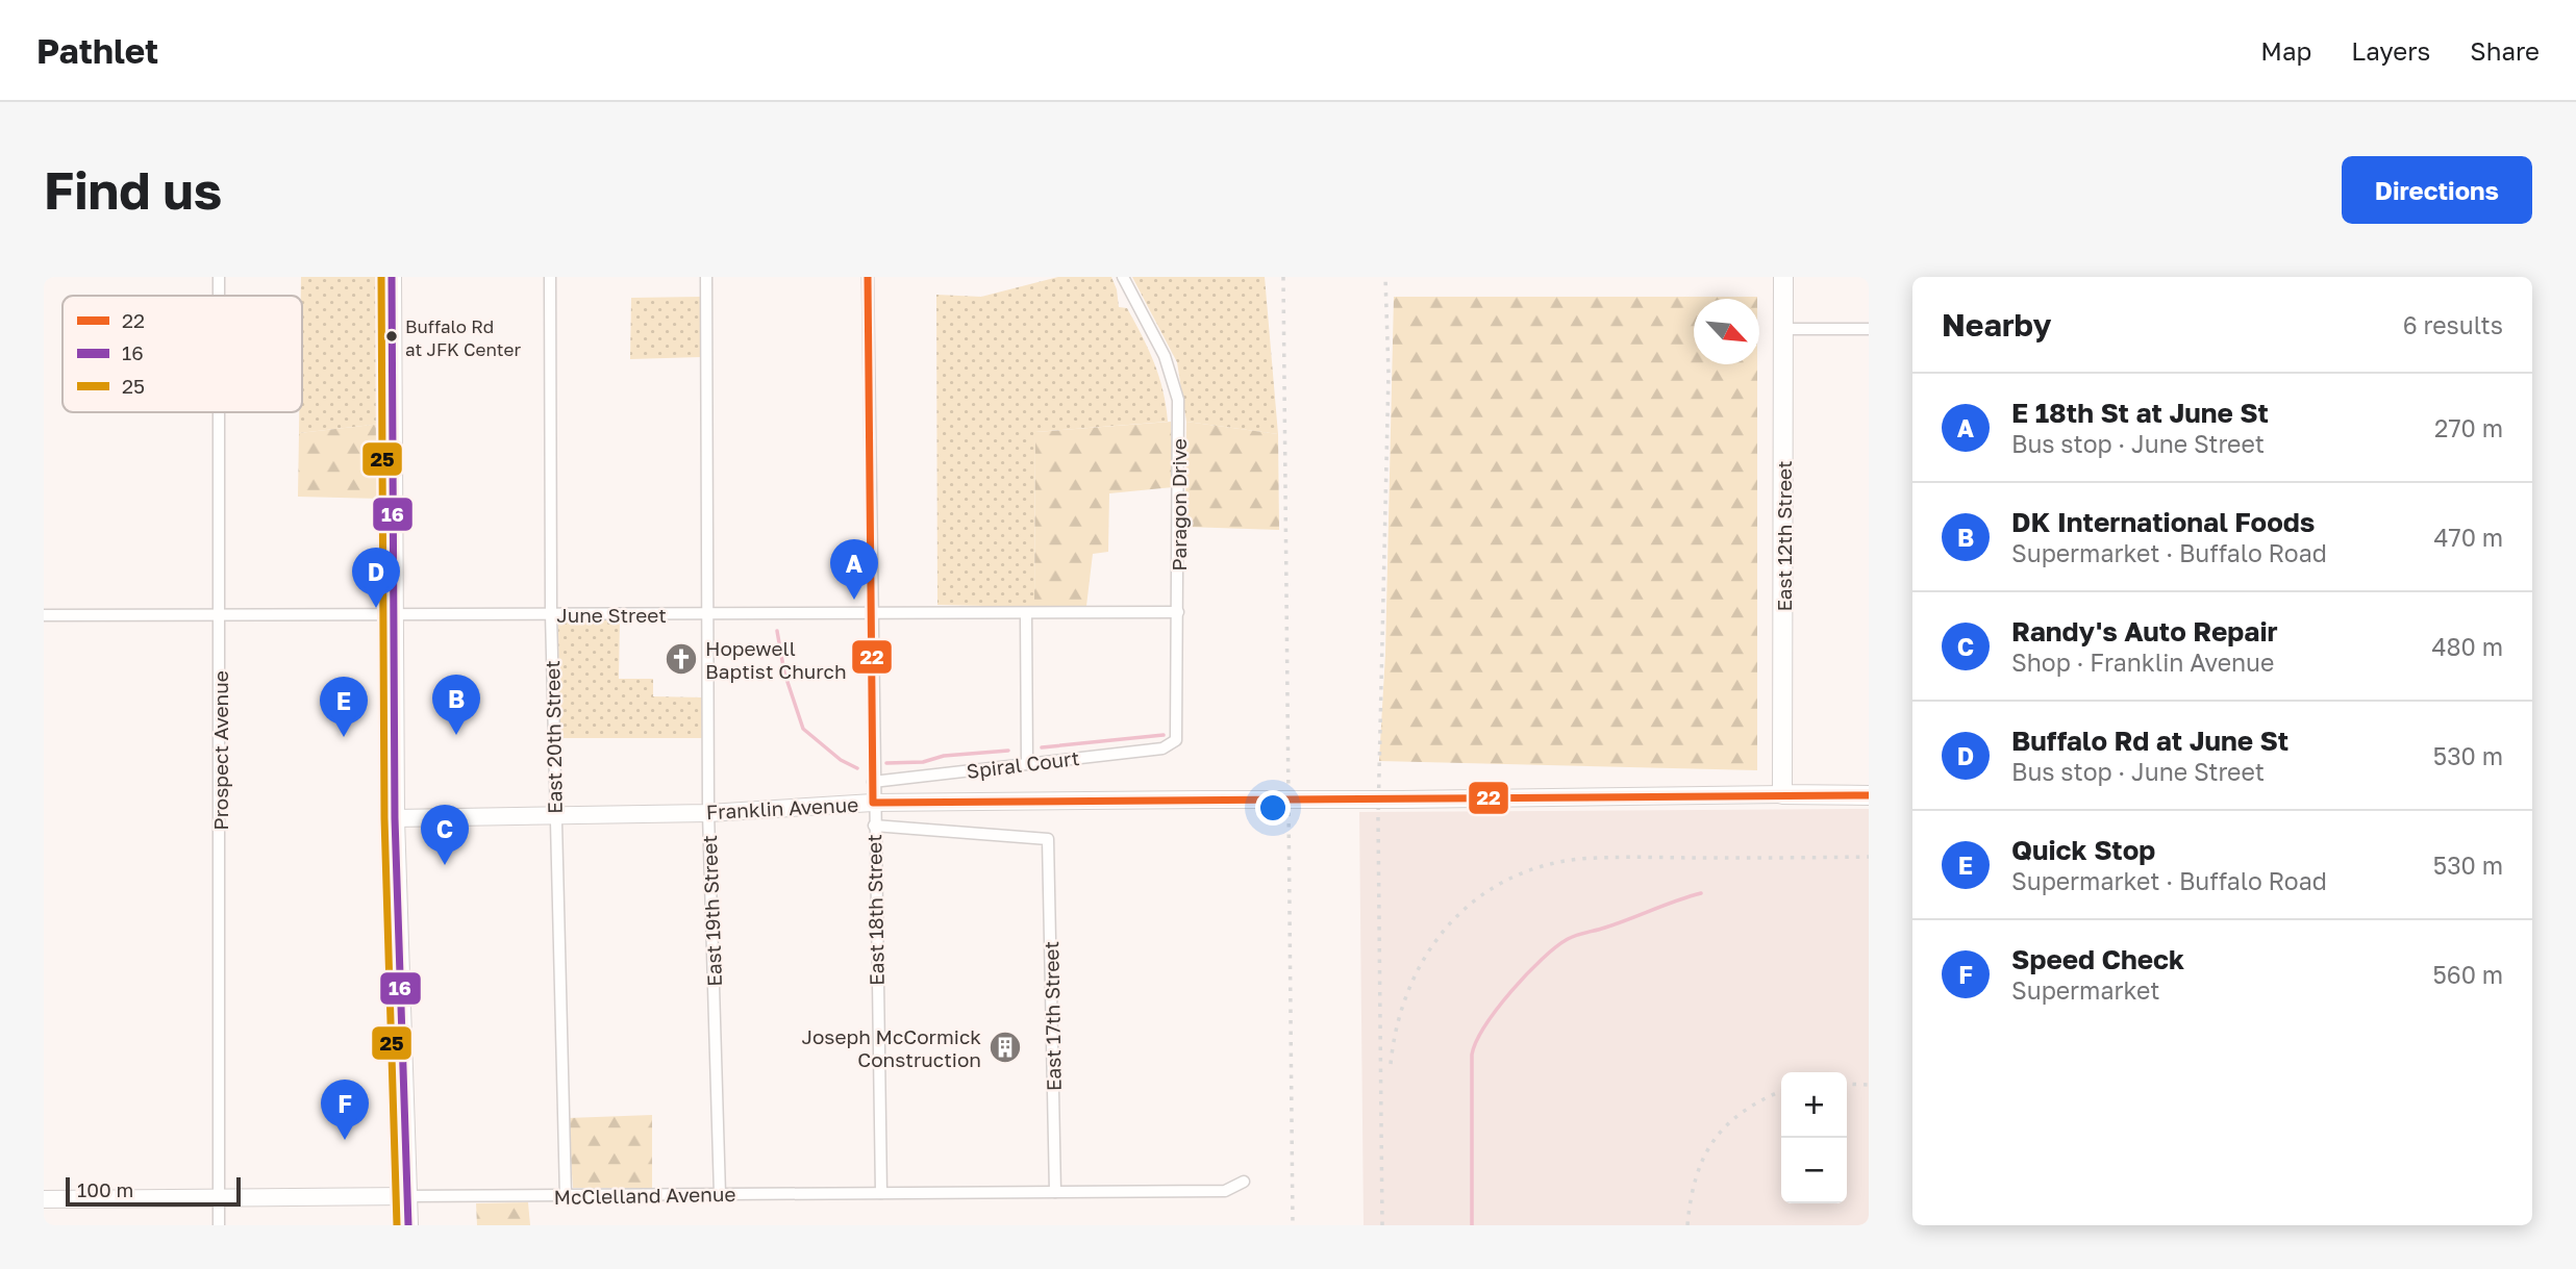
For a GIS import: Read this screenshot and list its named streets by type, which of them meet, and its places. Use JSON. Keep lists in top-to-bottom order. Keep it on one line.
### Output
{"streets":{"main road":["East 12th Street","Franklin Avenue"],"street":["Paragon Drive","June Street","East 20th Street","Prospect Avenue","Spiral Court","East 18th Street","East 19th Street","East 17th Street","McClelland Avenue"]},"crossings":[["Paragon Drive","June Street"],["Paragon Drive","Spiral Court"],["East 12th Street","Franklin Avenue"],["June Street","East 20th Street"],["June Street","Prospect Avenue"],["June Street","East 18th Street"],["June Street","East 19th Street"],["East 20th Street","Franklin Avenue"],["East 20th Street","McClelland Avenue"],["Prospect Avenue","McClelland Avenue"],["Spiral Court","East 18th Street"],["Franklin Avenue","East 18th Street"],["Franklin Avenue","East 19th Street"],["East 18th Street","East 17th Street"],["East 18th Street","McClelland Avenue"],["East 19th Street","McClelland Avenue"],["East 17th Street","McClelland Avenue"]],"places":{"other":["Buffalo Rd at JFK Center"],"church":["Hopewell Baptist Church"],"building":["Joseph McCormick Construction"]},"lines":["transit line 22","transit line 16","transit line 25"],"legend":["22","16","25"],"scale_bar":"100 m","north":"bottom right","page":{"header":"Pathlet","nav":["Map","Layers","Share"],"buttons":"Directions","title":"Find us","heading":["Nearby","6 results"],"list":[{"mark":"A","name":"E 18th St at June St","note":"Bus stop · June Street","value":"270 m"},{"mark":"B","name":"DK International Foods","note":"Supermarket · Buffalo Road","value":"470 m"},{"mark":"C","name":"Randy's Auto Repair","note":"Shop · Franklin Avenue","value":"480 m"},{"mark":"D","name":"Buffalo Rd at June St","note":"Bus stop · June Street","value":"530 m"},{"mark":"E","name":"Quick Stop","note":"Supermarket · Buffalo Road","value":"530 m"},{"mark":"F","name":"Speed Check","note":"Supermarket","value":"560 m"}],"pins":["A","D","B","E","C","F"],"map_buttons":["+","−"],"scale":"100 m"}}
